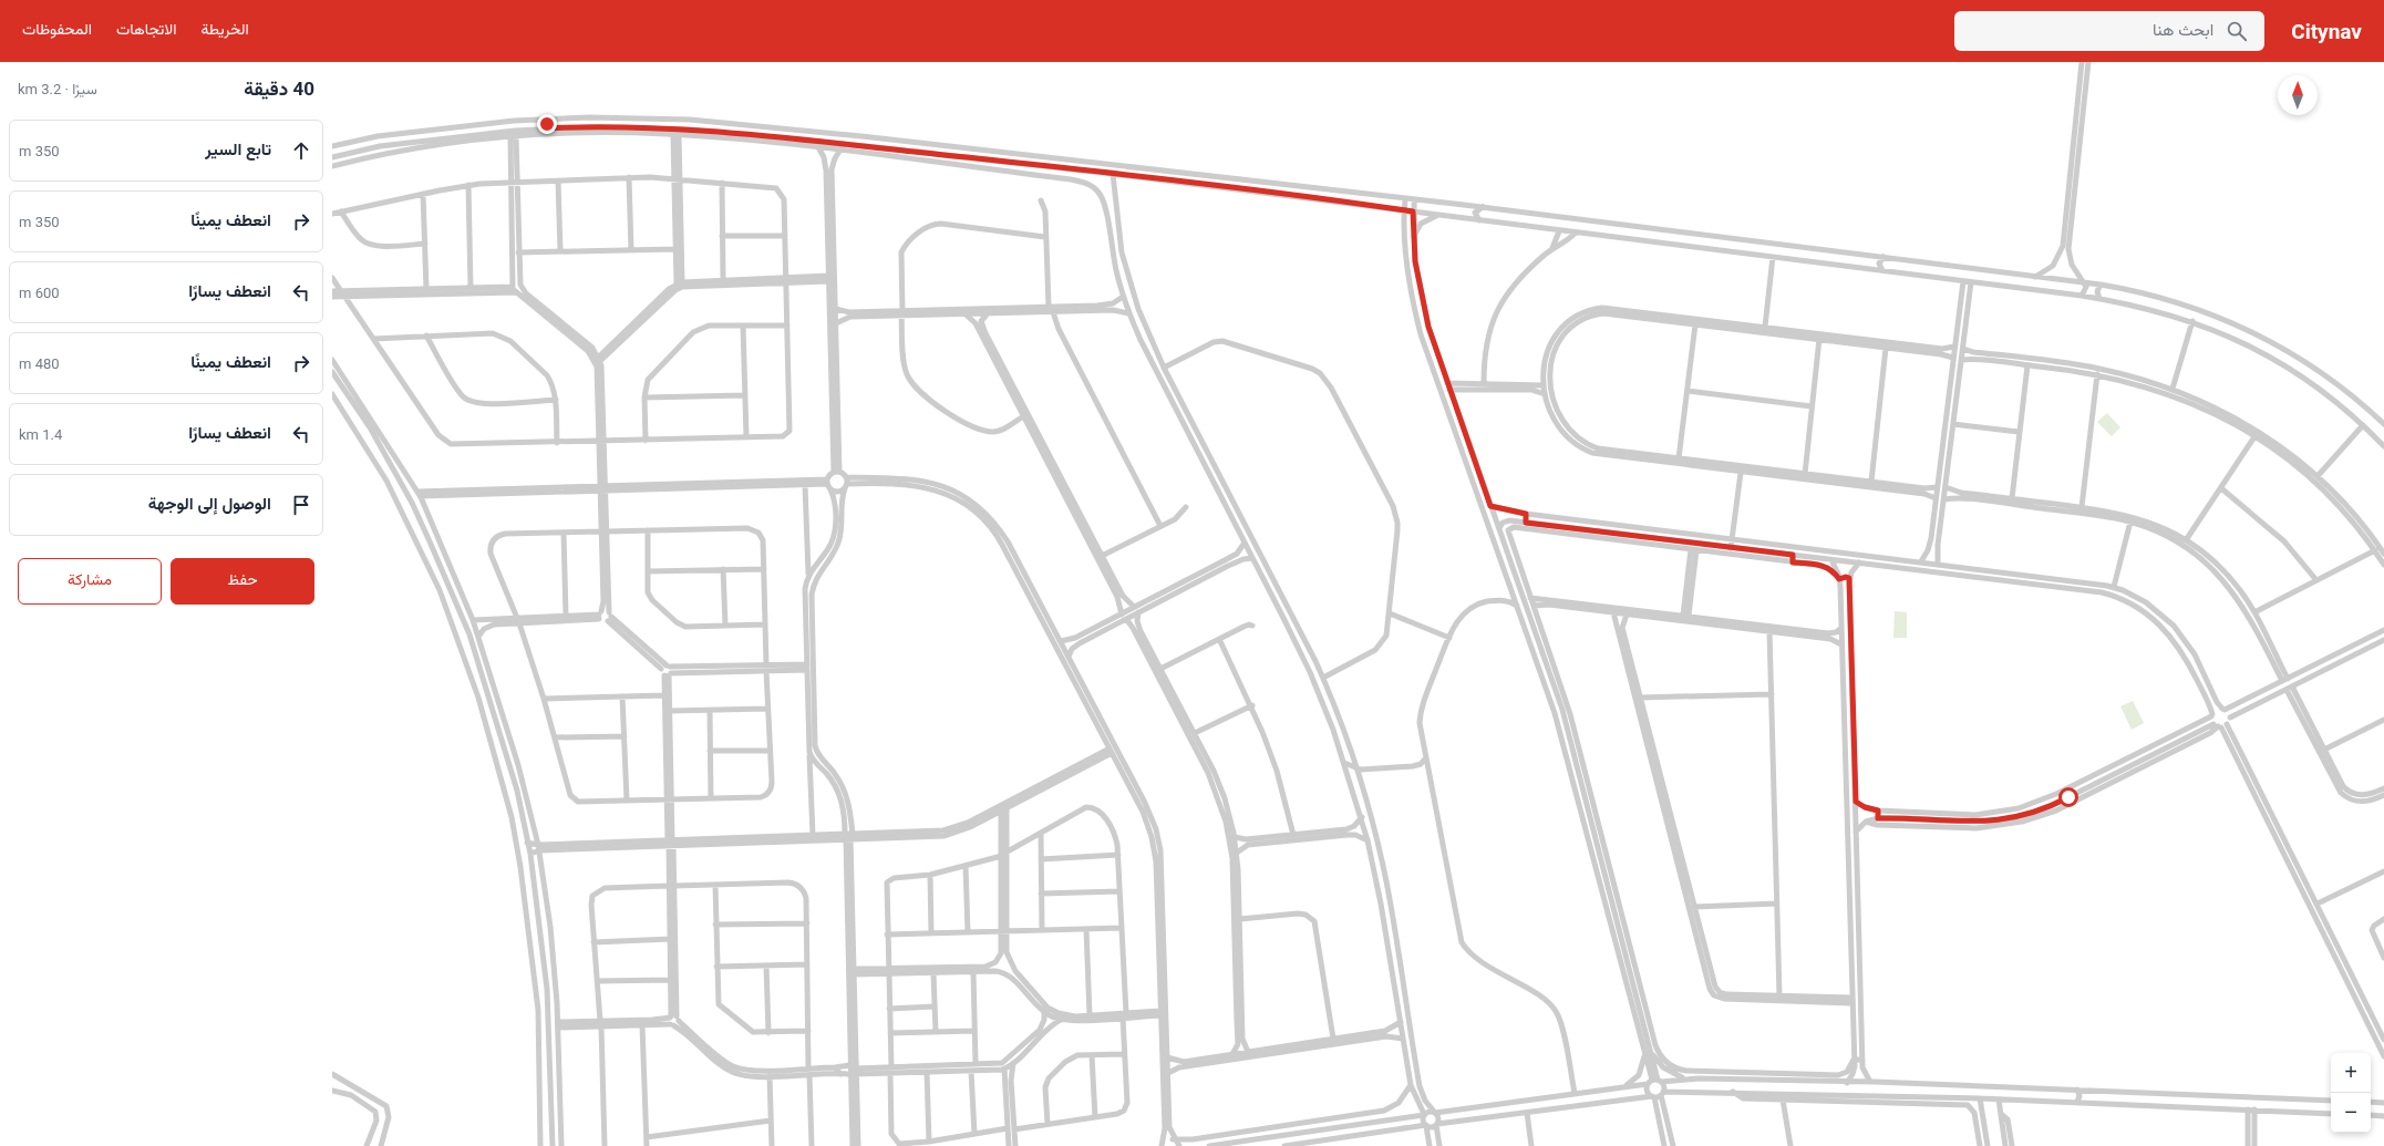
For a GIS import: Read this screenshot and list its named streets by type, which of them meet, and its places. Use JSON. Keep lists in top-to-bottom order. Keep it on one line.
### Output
{"north":"top","page":{"header":"Citynav","search":"ابحث هنا","nav":["الخريطة","الاتجاهات","المحفوظات"],"heading":["40 دقيقة","سيرًا · 3.2 km"],"list":[["تابع السير","350 m"],["انعطف يمينًا","350 m"],["انعطف يسارًا","600 m"],["انعطف يمينًا","480 m"],["انعطف يسارًا","1.4 km"],"الوصول إلى الوجهة"],"buttons":["حفظ","مشاركة"],"map_buttons":["+","−"]}}
